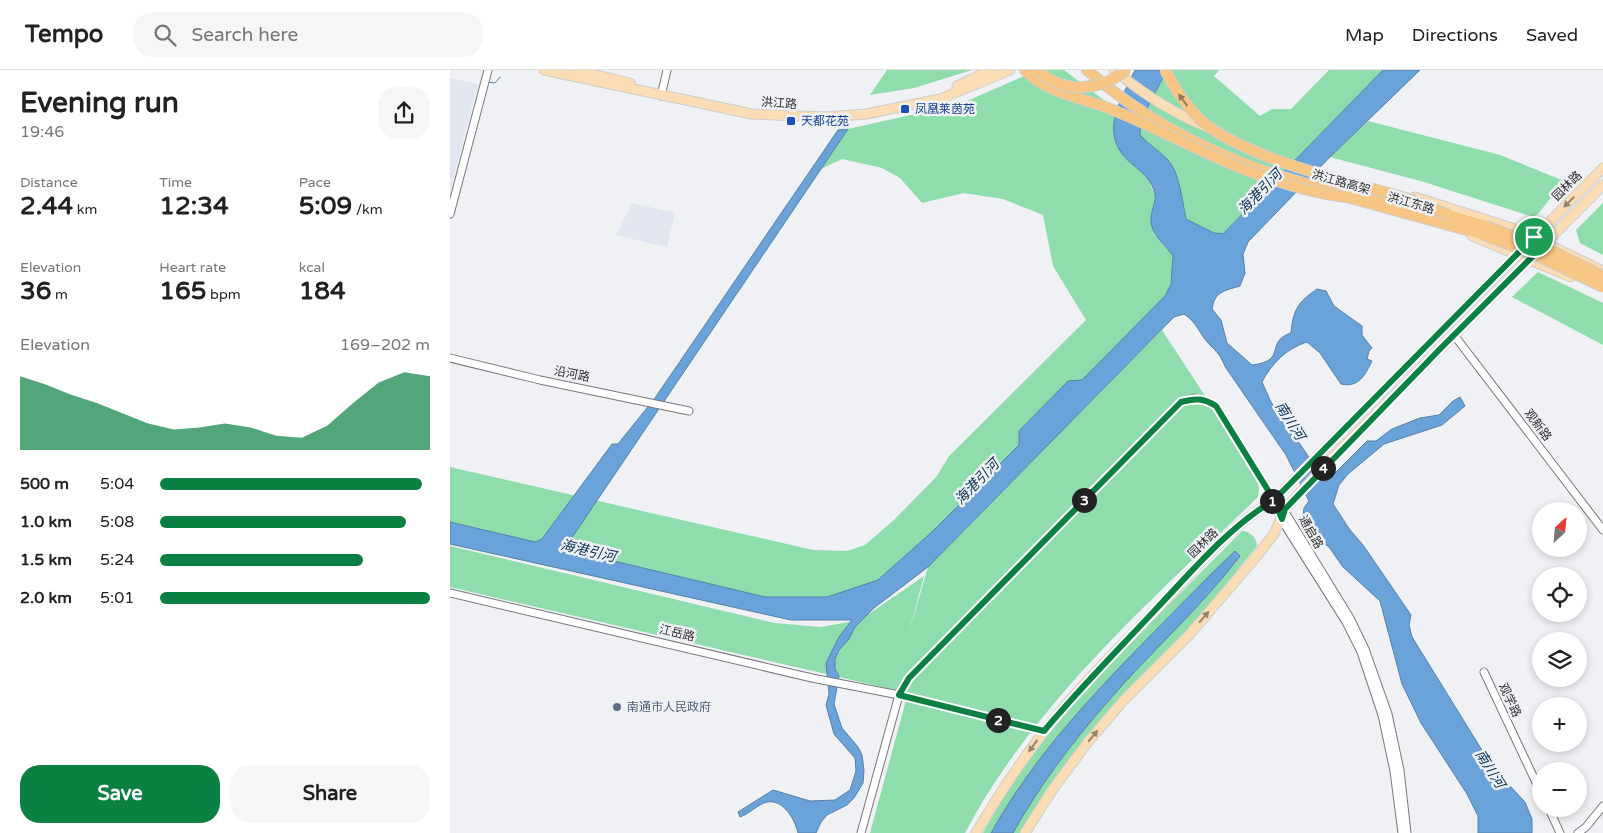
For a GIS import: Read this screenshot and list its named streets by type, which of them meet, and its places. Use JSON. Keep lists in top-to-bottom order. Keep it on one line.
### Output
{"streets":{"highway":["洪江路高架"],"main road":["洪江路","园林路","洪江东路"],"street":["沿河路","观新路","通启路","江岳路","观学路"]},"crossings":[["园林路","洪江东路"],["园林路","观新路"],["园林路","通启路"],["园林路","江岳路"]],"water":["海港引河","南川河"],"places":{"transit":["凤凰莱茵苑","天都花苑"],"other":["南通市人民政府"]},"north":"top right","page":{"header":"Tempo","search":"Search here","nav":["Map","Directions","Saved"],"heading":["Evening run","19:46"],"stats":[["Distance","2.44 km"],["Time","12:34"],["Pace","5:09 /km"],["Elevation","36 m"],["Heart rate","165 bpm"],["kcal","184"]],"chart":["Elevation","169–202 m"],"pins":["4","3","1","2"],"list":[{"name":"500 m","note":"5:04"},{"name":"1.0 km","note":"5:08"},{"name":"1.5 km","note":"5:24"},{"name":"2.0 km","note":"5:01"}],"map_buttons":["+","−"],"buttons":["Save","Share"]}}
